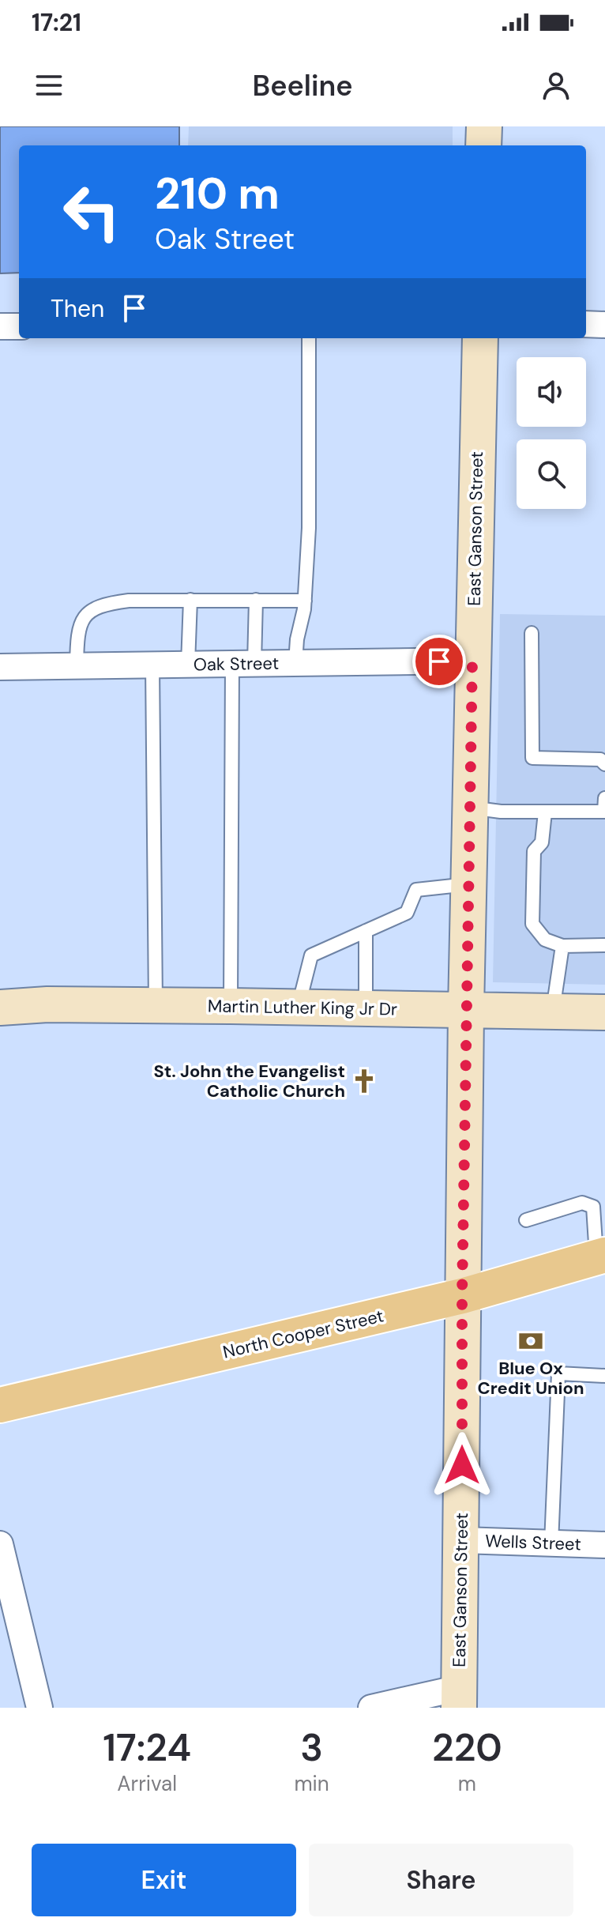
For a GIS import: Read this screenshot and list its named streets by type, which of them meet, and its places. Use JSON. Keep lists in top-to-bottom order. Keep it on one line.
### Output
{"streets":{"main road":["North Cooper Street"],"street":["East Ganson Street","Oak Street","Martin Luther King Jr Dr","Wells Street"]},"crossings":[["East Ganson Street","Oak Street"],["East Ganson Street","Martin Luther King Jr Dr"],["East Ganson Street","North Cooper Street"],["East Ganson Street","Wells Street"]],"places":{"church":["St. John the Evangelist Catholic Church"],"bank":["Blue Ox Credit Union"]},"page":{"status":"17:21","header":"Beeline","turn":["210 m","Oak Street"],"then":"Then","eta":["17:24","Arrival","3","min","220","m"],"buttons":["Exit","Share"]}}
